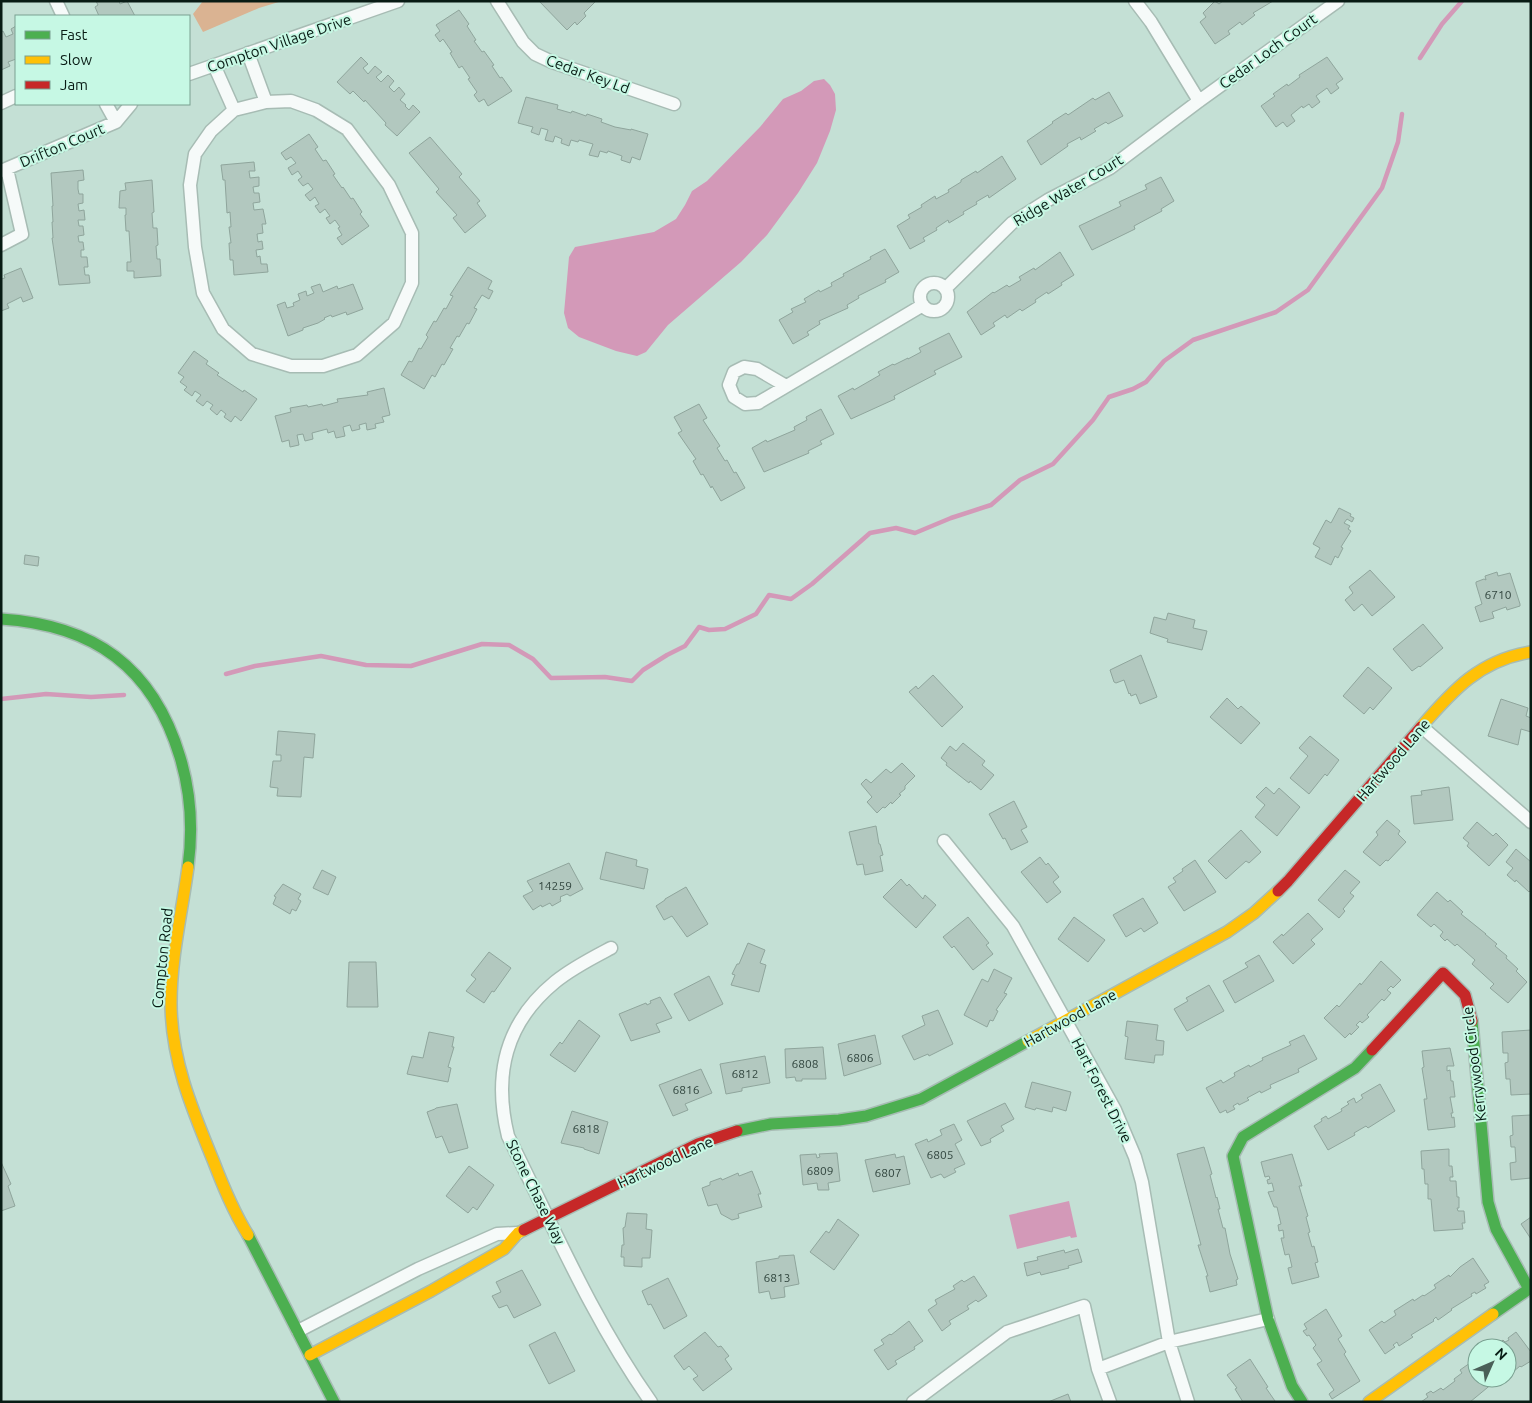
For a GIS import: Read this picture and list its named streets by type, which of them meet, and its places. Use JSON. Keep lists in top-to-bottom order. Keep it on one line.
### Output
{"streets":{"street":["Compton Village Drive","Cedar Loch Court","Cedar Key Ld","Drifton Court","Ridge Water Court","Hartwood Lane","Compton Road","Kerrywood Circle","Hart Forest Drive","Stone Chase Way"]},"crossings":[["Cedar Loch Court","Ridge Water Court"],["Hartwood Lane","Compton Road"],["Hartwood Lane","Hart Forest Drive"],["Hartwood Lane","Stone Chase Way"]],"house_numbers":["6710","14259","6806","6808","6812","6816","6818","6805","6809","6807","6813"],"legend":["Fast","Slow","Jam"],"north":"top right"}
